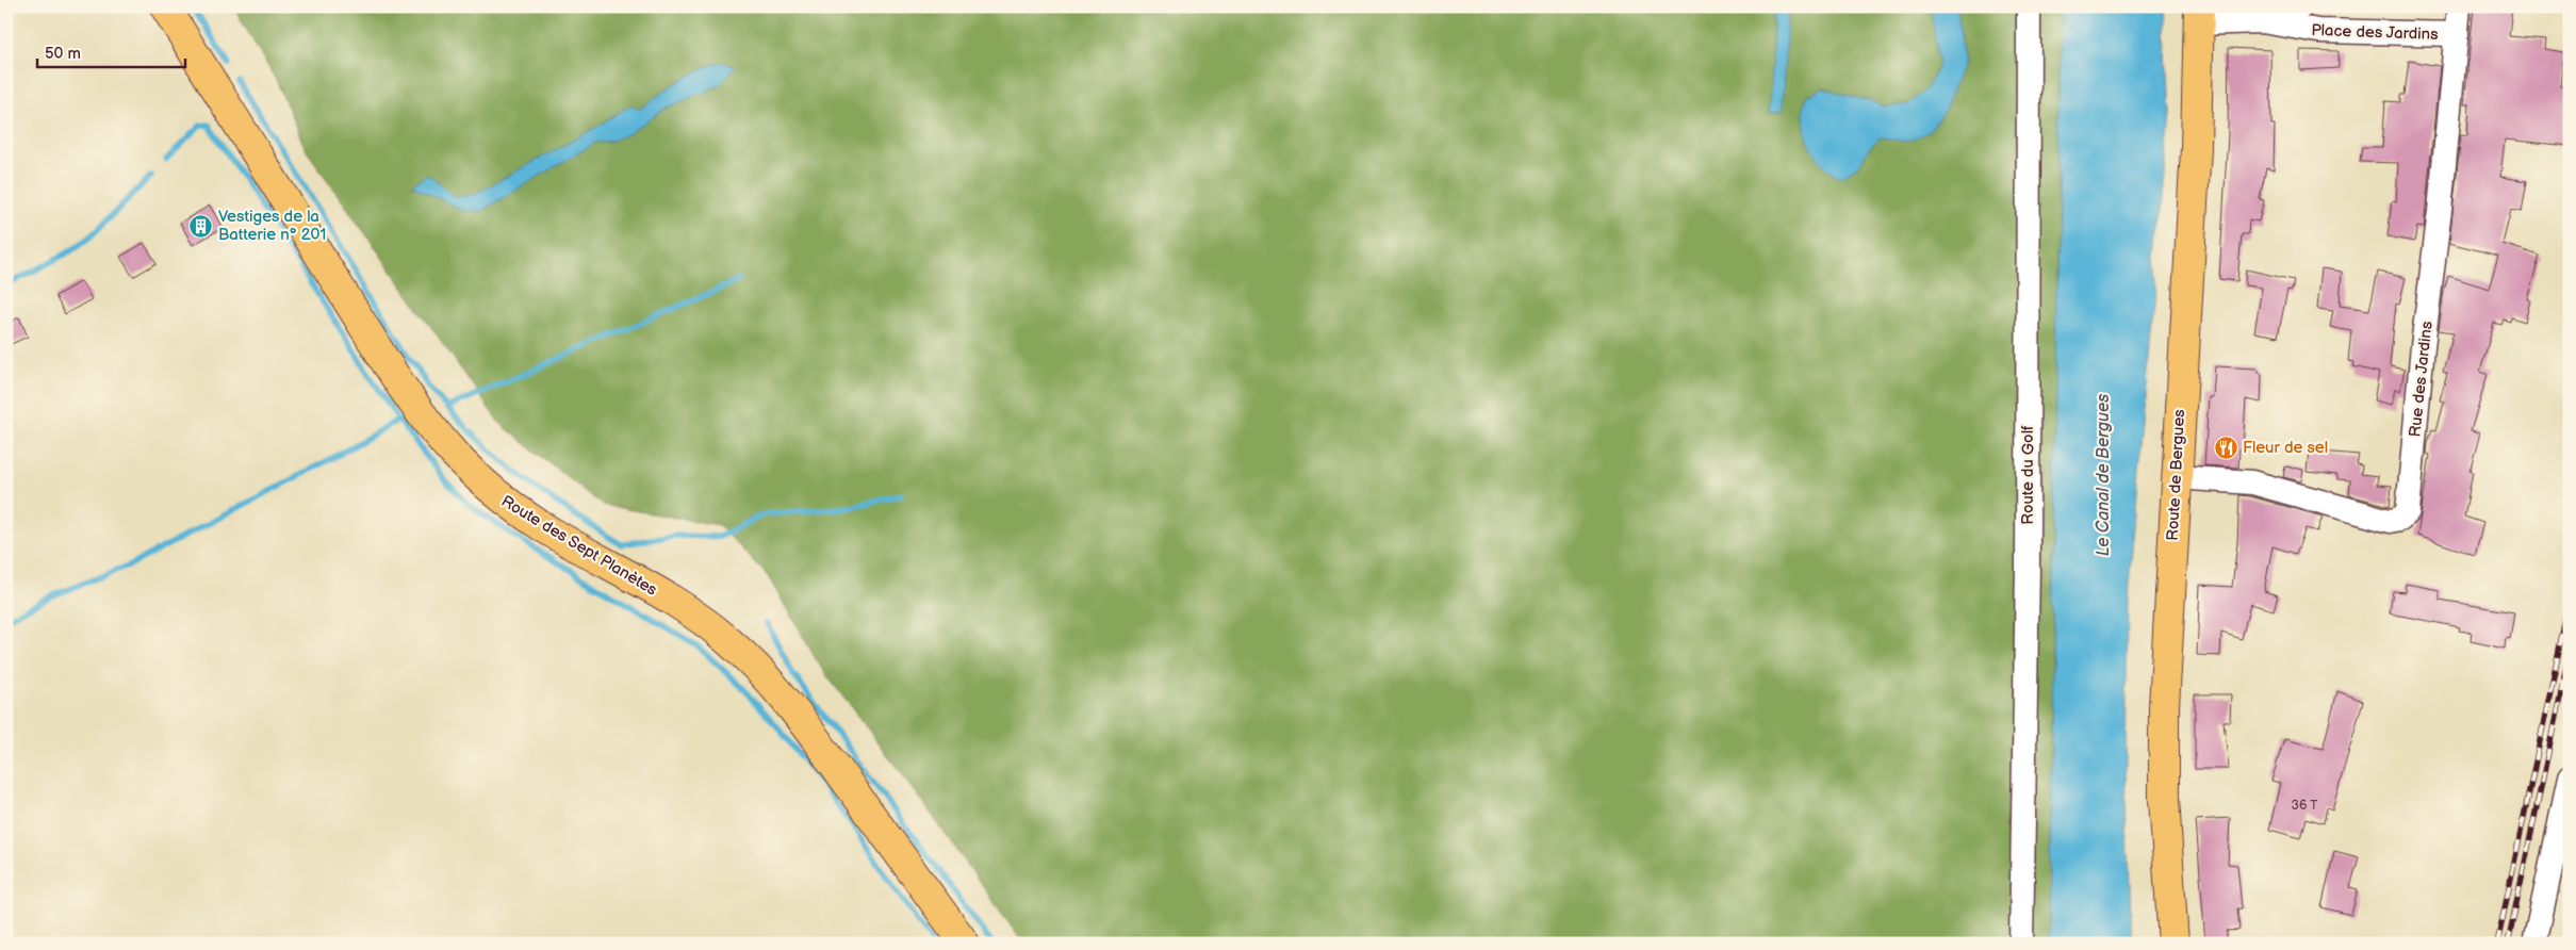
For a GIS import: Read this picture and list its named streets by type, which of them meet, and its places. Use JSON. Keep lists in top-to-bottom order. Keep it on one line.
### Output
{"streets":{"main road":["Route de Bergues","Route des Sept Planètes"],"street":["Place des Jardins","Rue des Jardins","Route du Golf"]},"crossings":[["Place des Jardins","Rue des Jardins"],["Place des Jardins","Route de Bergues"],["Rue des Jardins","Route de Bergues"]],"water":["Le Canal de Bergues"],"places":{"building":["Vestiges de la Batterie n° 201"],"restaurant":["Fleur de sel"]},"house_numbers":["36 T"],"scale_bar":"50 m"}
